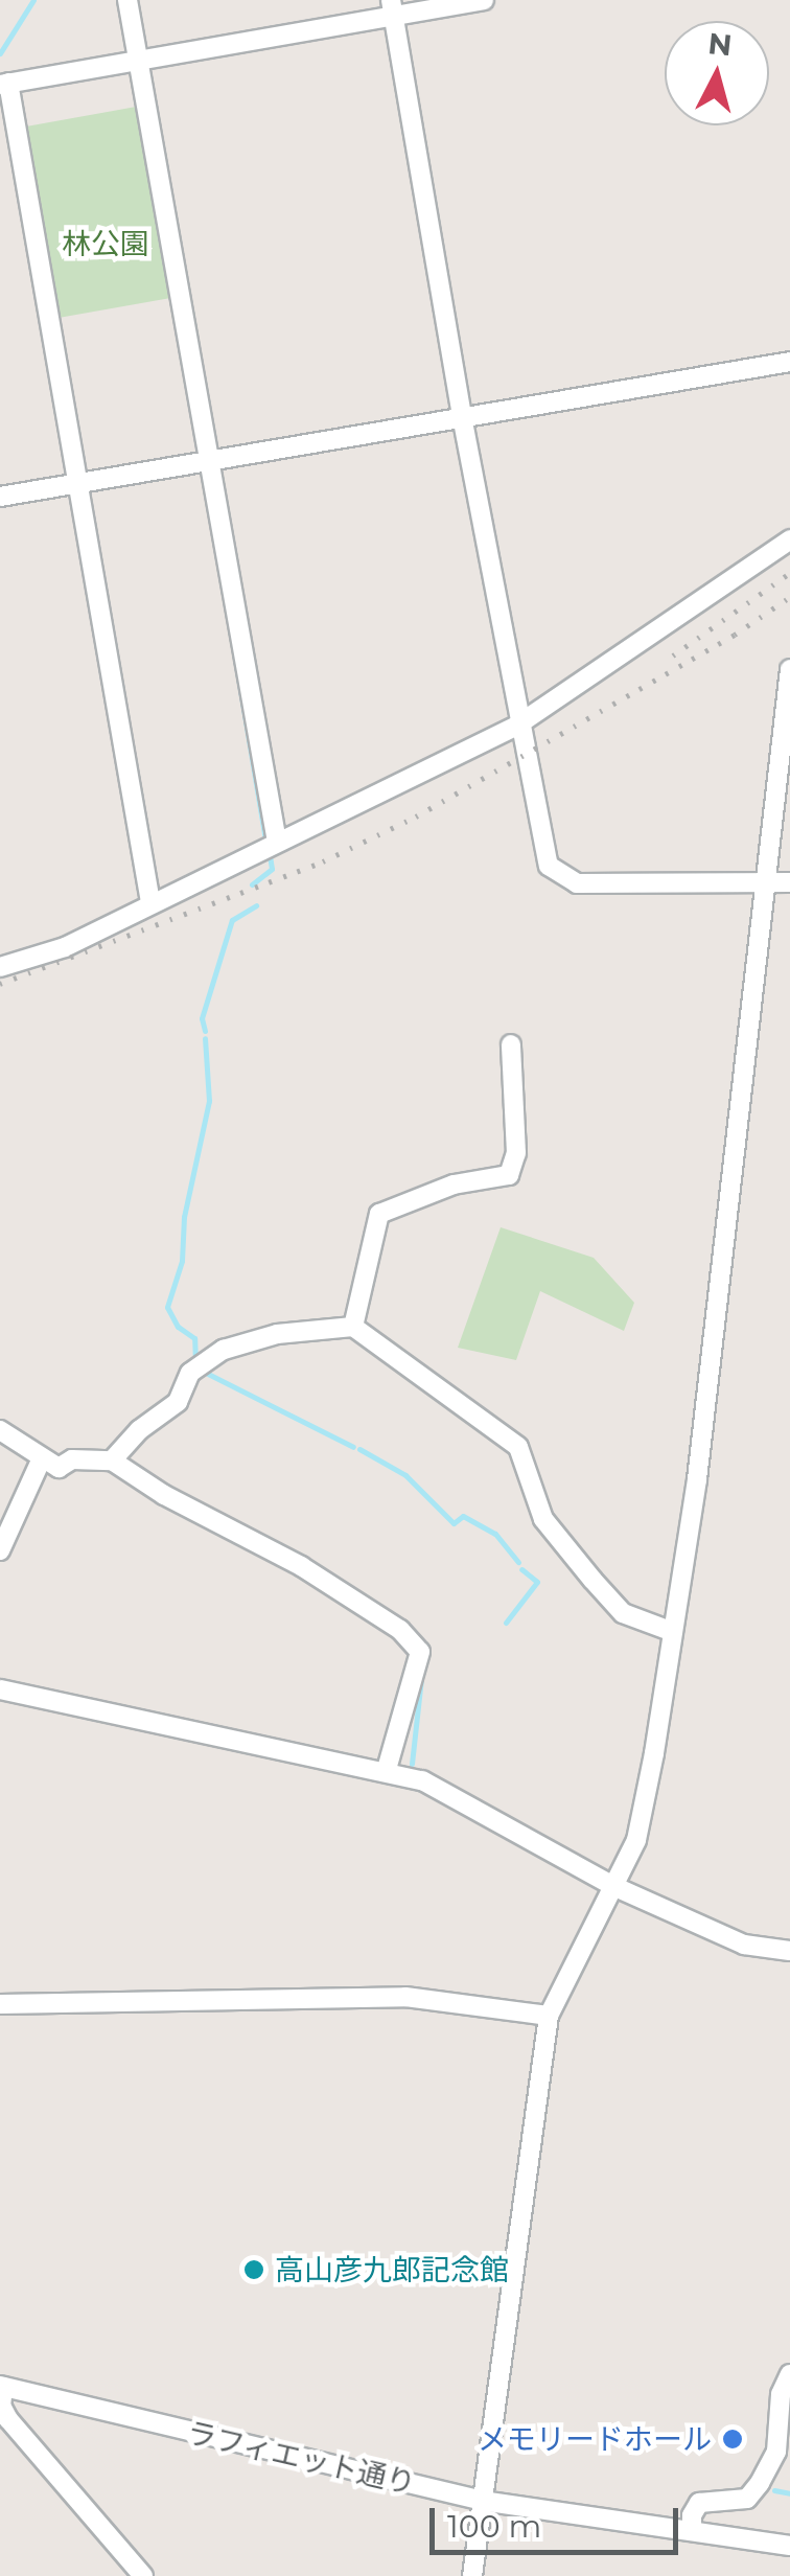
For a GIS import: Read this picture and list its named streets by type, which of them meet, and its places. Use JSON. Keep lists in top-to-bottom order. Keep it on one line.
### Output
{"streets":{"street":["ラフィエット通り"]},"parks":["林公園"],"places":["高山彦九郎記念館","メモリードホール"],"scale_bar":"100 m","north":"top"}
